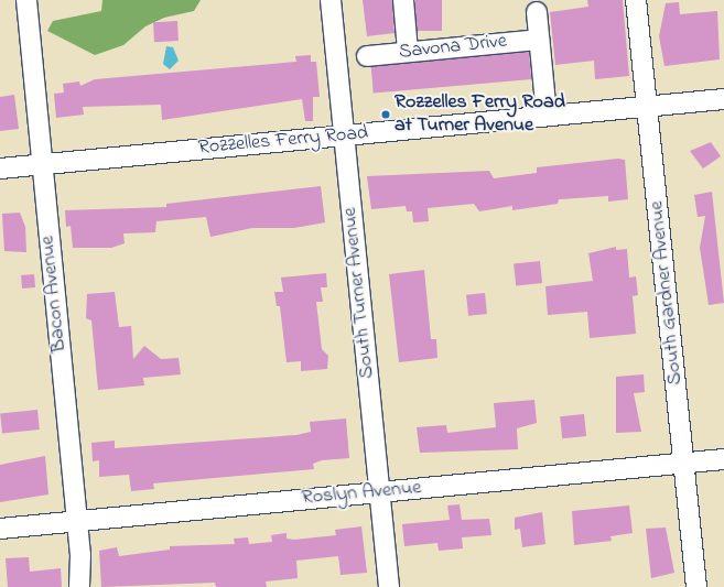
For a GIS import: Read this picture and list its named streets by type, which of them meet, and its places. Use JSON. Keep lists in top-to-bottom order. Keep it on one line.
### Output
{"streets":{"street":["Savona Drive","Rozzelles Ferry Road","South Turner Avenue","South Gardner Avenue","Bacon Avenue","Roslyn Avenue"]},"crossings":[["Rozzelles Ferry Road","South Turner Avenue"],["Rozzelles Ferry Road","South Gardner Avenue"],["Rozzelles Ferry Road","Bacon Avenue"],["South Turner Avenue","Roslyn Avenue"],["South Gardner Avenue","Roslyn Avenue"],["Bacon Avenue","Roslyn Avenue"]],"places":["Rozzelles Ferry Road at Turner Avenue"]}
